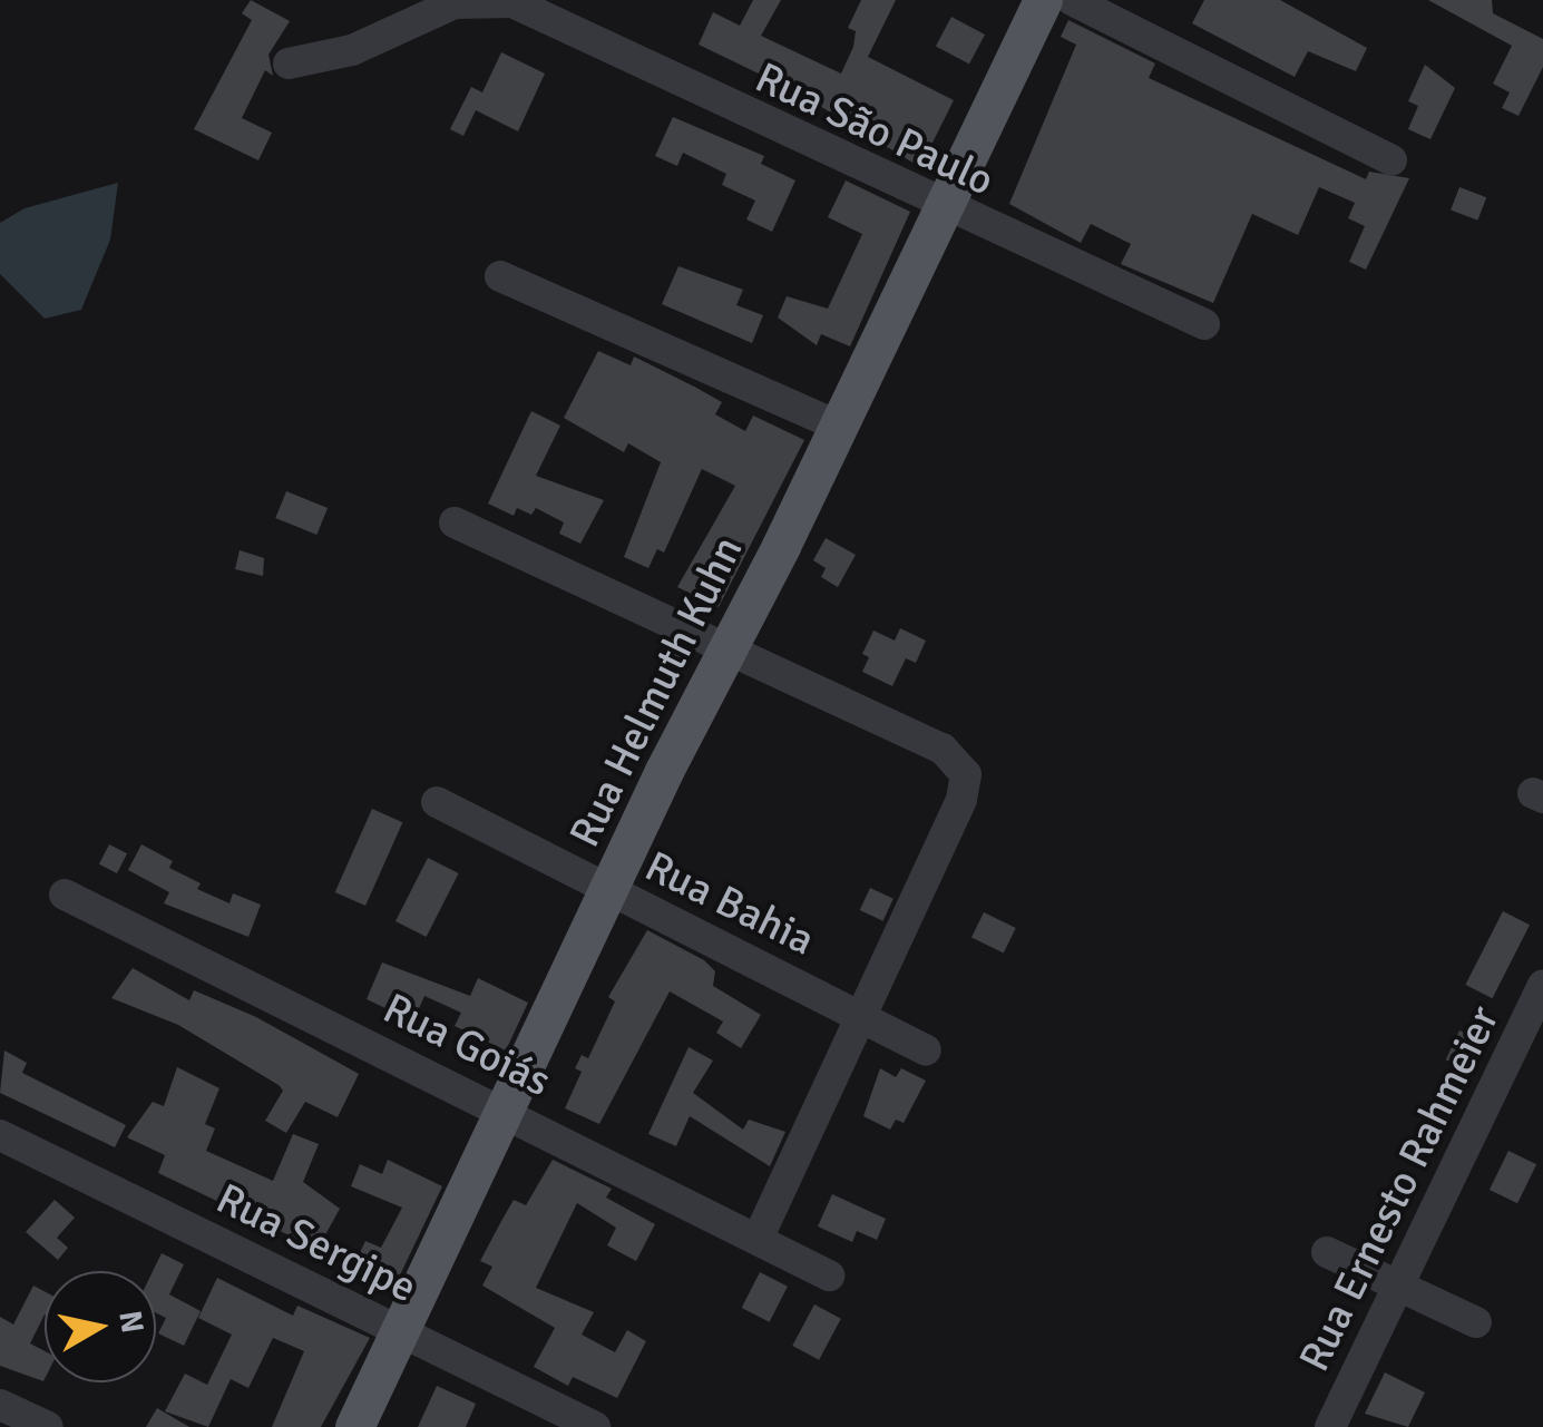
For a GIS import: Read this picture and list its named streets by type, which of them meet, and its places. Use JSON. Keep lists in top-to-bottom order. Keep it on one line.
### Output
{"streets":{"main road":["Rua Helmuth Kuhn"],"street":["Rua São Paulo","Rua Bahia","Rua Goiás","Rua Ernesto Rahmeier","Rua Sergipe"]},"crossings":[["Rua São Paulo","Rua Helmuth Kuhn"],["Rua Helmuth Kuhn","Rua Bahia"],["Rua Helmuth Kuhn","Rua Goiás"],["Rua Helmuth Kuhn","Rua Sergipe"]],"north":"right"}
